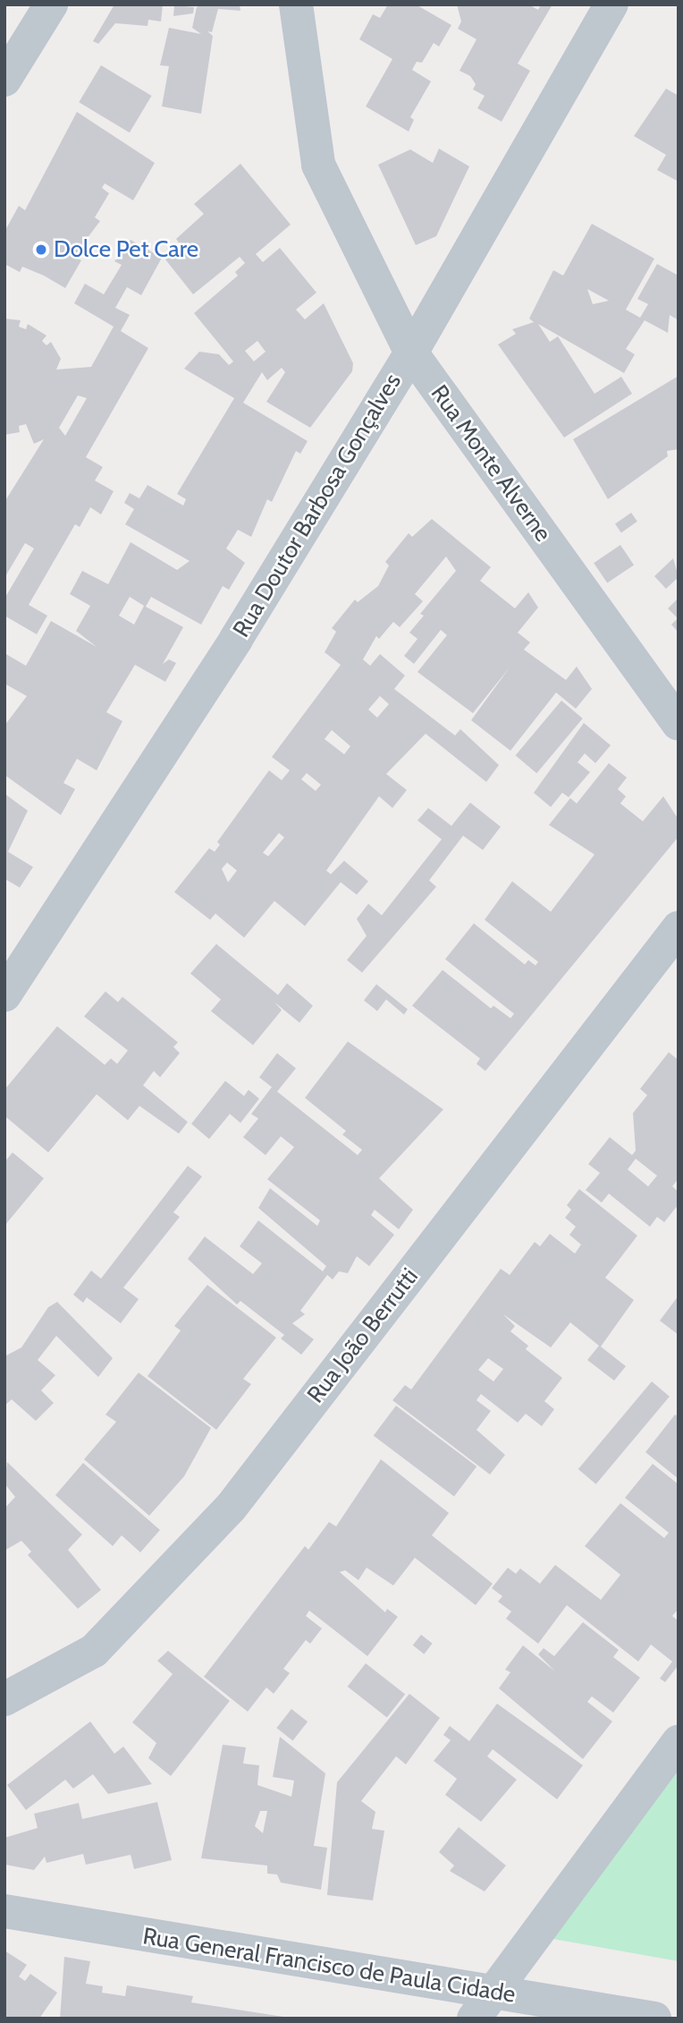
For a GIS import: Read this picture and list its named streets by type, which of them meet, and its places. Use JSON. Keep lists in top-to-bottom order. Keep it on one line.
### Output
{"streets":{"street":["Rua Monte Alverne","Rua Doutor Barbosa Gonçalves","Rua João Berrutti","Rua General Francisco de Paula Cidade"]},"crossings":[["Rua Monte Alverne","Rua Doutor Barbosa Gonçalves"]],"places":["Dolce Pet Care"]}
